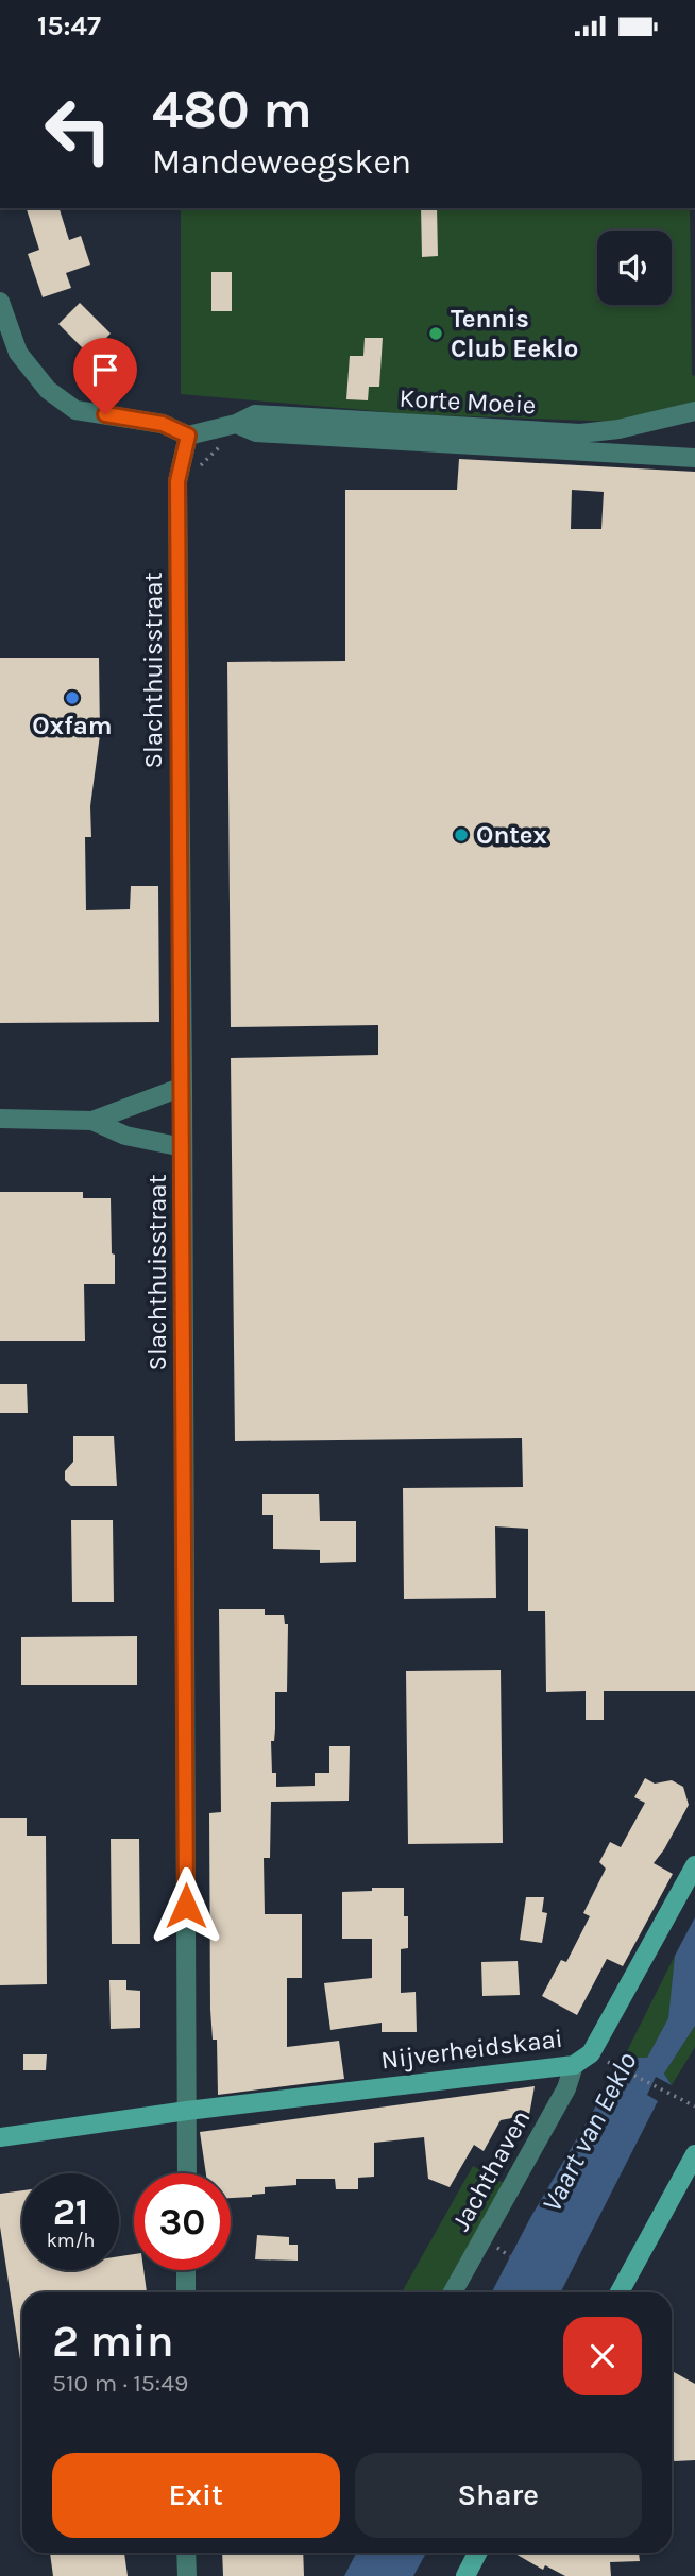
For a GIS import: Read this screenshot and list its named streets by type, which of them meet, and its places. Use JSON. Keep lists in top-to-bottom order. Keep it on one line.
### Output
{"streets":{"street":["Korte Moeie","Slachthuisstraat","Nijverheidskaai","Jachthaven"]},"crossings":[["Korte Moeie","Slachthuisstraat"],["Slachthuisstraat","Nijverheidskaai"],["Nijverheidskaai","Jachthaven"]],"water":["Vaart van Eeklo"],"places":["Tennis Club Eeklo","Oxfam","Ontex"],"page":{"status":"15:47","turn":["480 m","Mandeweegsken"],"speed":"21 km/h","limit":"30","heading":["2 min","510 m · 15:49"],"buttons":["Exit","Share"]}}
